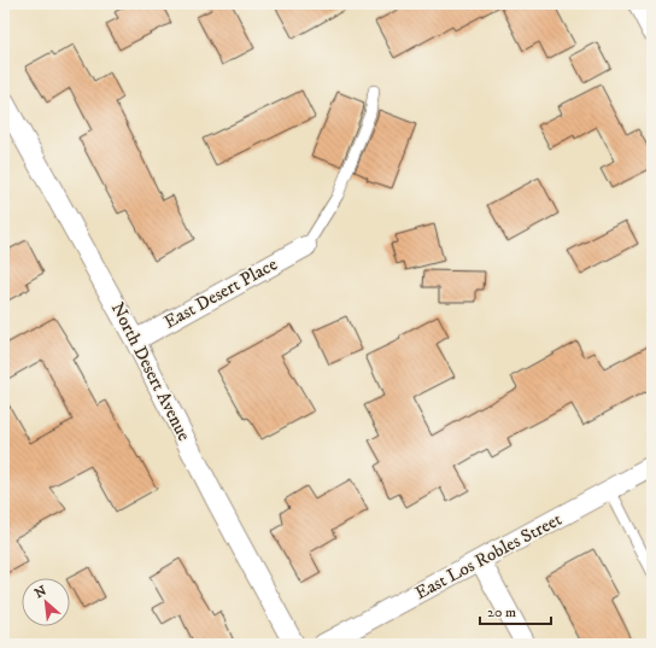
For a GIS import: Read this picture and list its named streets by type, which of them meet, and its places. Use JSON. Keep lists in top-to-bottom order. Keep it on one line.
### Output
{"streets":{"street":["East Desert Place","North Desert Avenue","East Los Robles Street"]},"crossings":[["East Desert Place","North Desert Avenue"]],"scale_bar":"20 m","north":"top left"}
